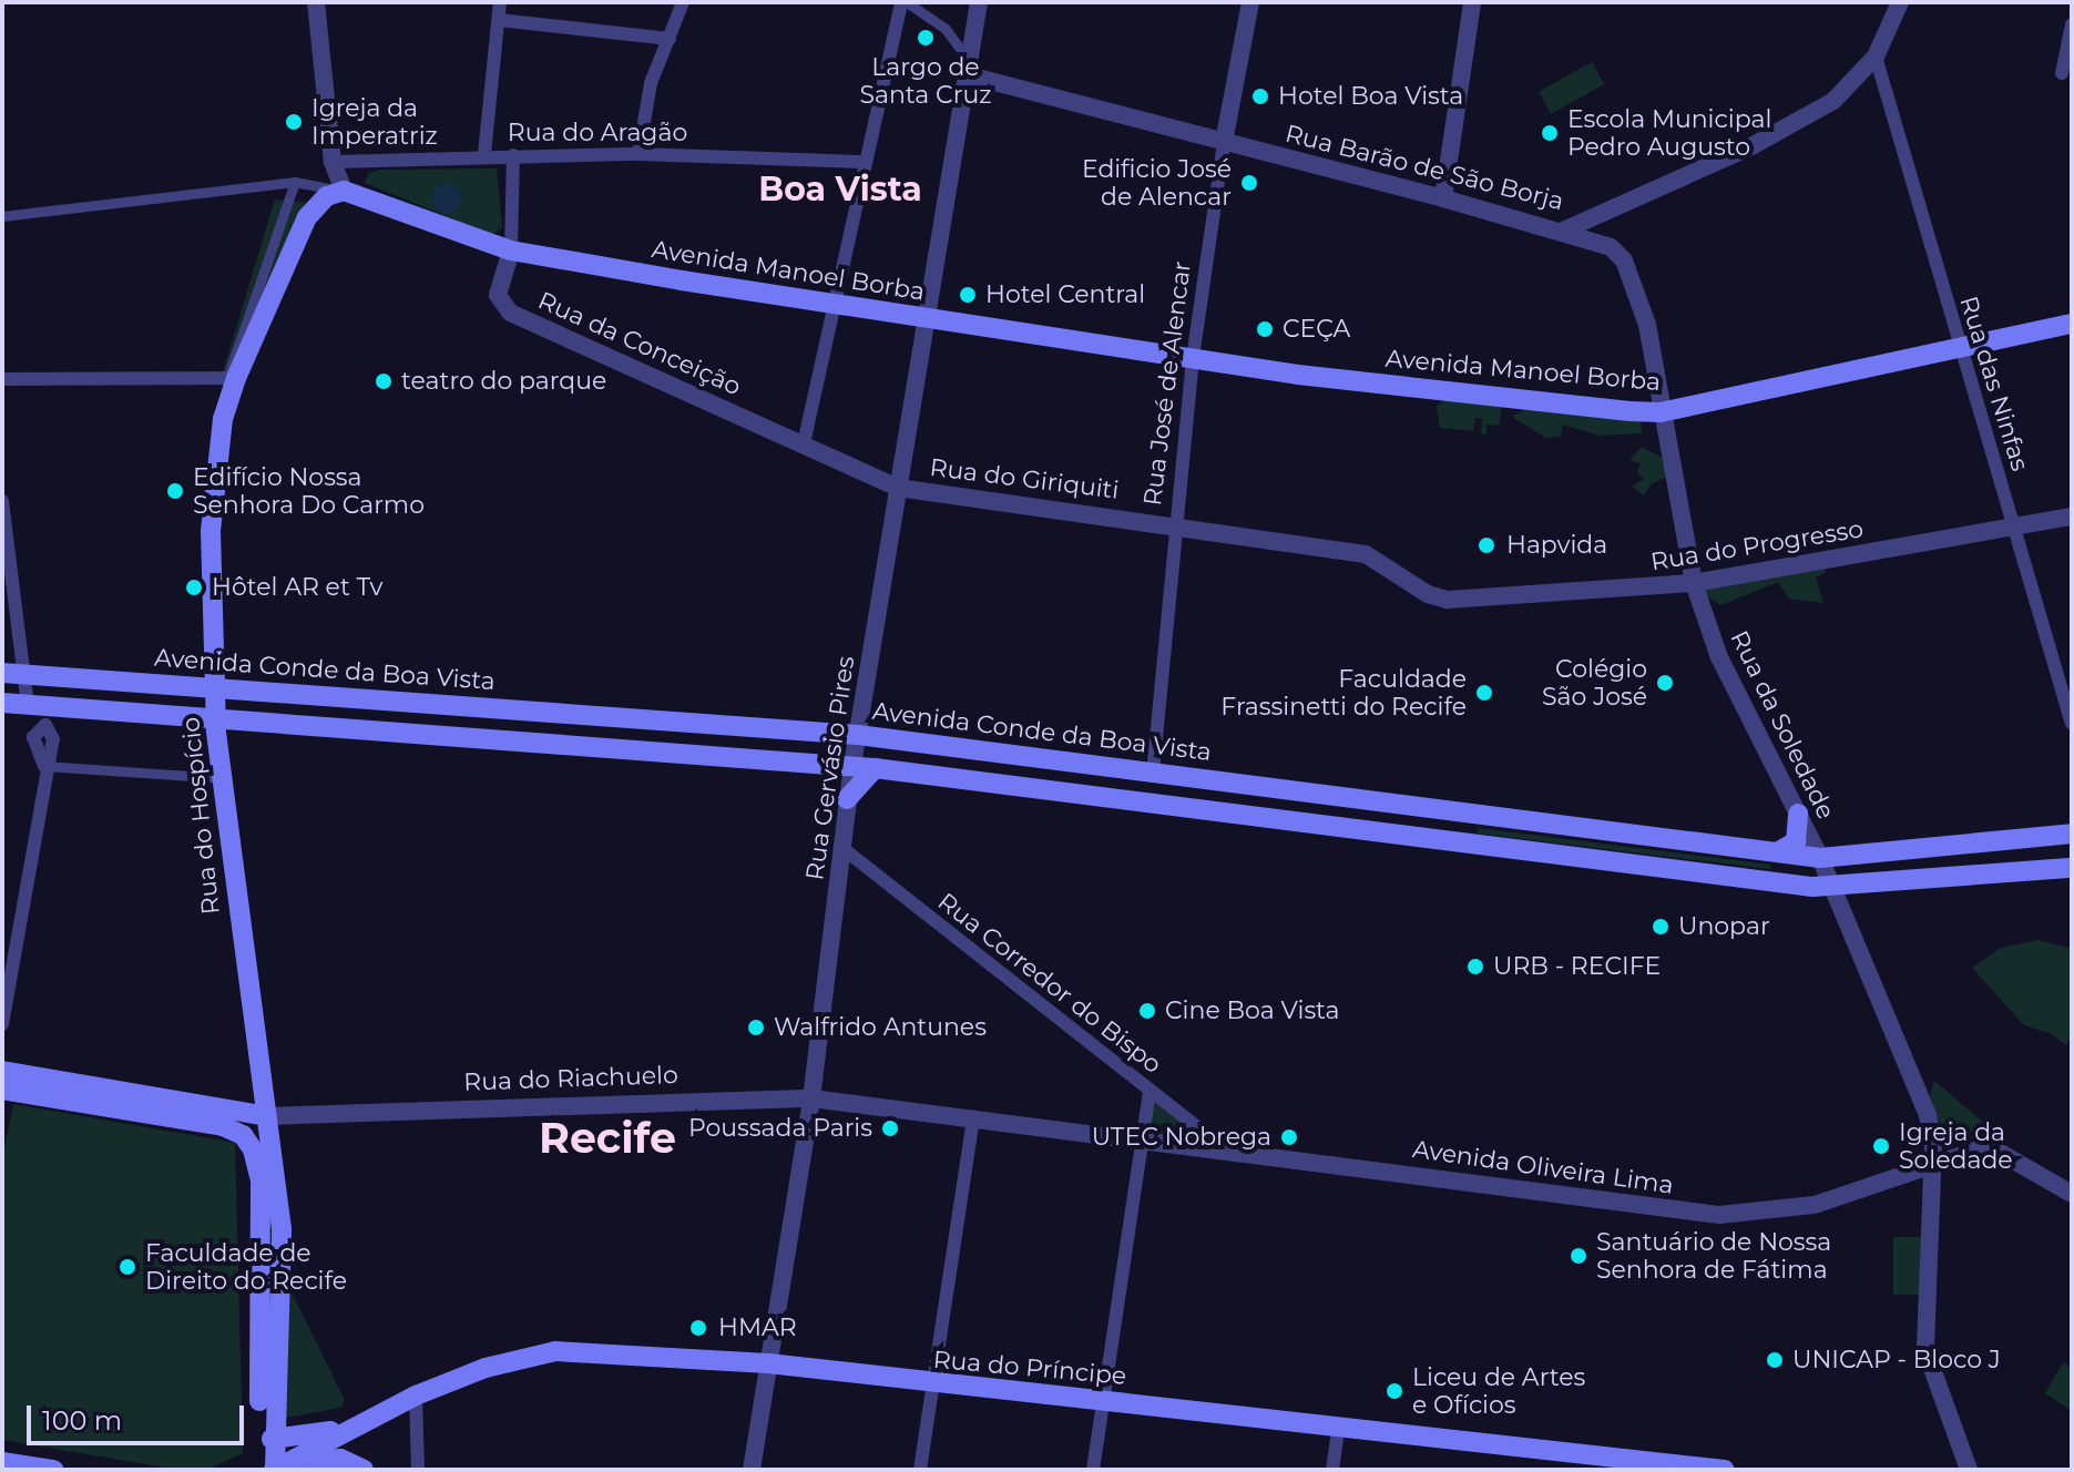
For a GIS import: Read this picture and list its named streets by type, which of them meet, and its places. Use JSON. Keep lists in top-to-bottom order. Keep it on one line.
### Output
{"streets":{"main road":["Avenida Manoel Borba","Avenida Conde da Boa Vista","Rua do Hospício","Rua do Riachuelo","Rua do Príncipe"],"street":["Rua do Aragão","Rua Barão de São Borja","Rua da Conceição","Rua José de Alencar","Rua das Ninfas","Rua do Giriquiti","Rua do Progresso","Rua da Soledade","Rua Gervásio Pires","Rua Corredor do Bispo","Avenida Oliveira Lima"]},"crossings":[["Rua do Aragão","Rua da Conceição"],["Rua Barão de São Borja","Rua José de Alencar"],["Rua Barão de São Borja","Rua das Ninfas"],["Rua Barão de São Borja","Rua da Soledade"],["Rua Barão de São Borja","Rua Gervásio Pires"],["Avenida Manoel Borba","Rua da Conceição"],["Avenida Manoel Borba","Rua José de Alencar"],["Avenida Manoel Borba","Rua das Ninfas"],["Avenida Manoel Borba","Rua da Soledade"],["Avenida Manoel Borba","Rua Gervásio Pires"],["Avenida Manoel Borba","Rua do Hospício"],["Rua da Conceição","Rua do Giriquiti"],["Rua da Conceição","Rua Gervásio Pires"],["Rua José de Alencar","Rua do Giriquiti"],["Rua José de Alencar","Avenida Conde da Boa Vista"],["Rua das Ninfas","Rua do Progresso"],["Rua do Giriquiti","Rua do Progresso"],["Rua do Giriquiti","Rua Gervásio Pires"],["Rua do Progresso","Rua da Soledade"],["Avenida Conde da Boa Vista","Rua da Soledade"],["Avenida Conde da Boa Vista","Rua Gervásio Pires"],["Avenida Conde da Boa Vista","Rua do Hospício"],["Rua da Soledade","Avenida Oliveira Lima"],["Rua Gervásio Pires","Rua Corredor do Bispo"],["Rua Gervásio Pires","Rua do Riachuelo"],["Rua Gervásio Pires","Rua do Príncipe"],["Rua do Hospício","Rua do Riachuelo"],["Rua Corredor do Bispo","Avenida Oliveira Lima"],["Rua do Riachuelo","Avenida Oliveira Lima"]],"districts":["Boa Vista","Recife"],"places":["Largo de Santa Cruz","Hotel Boa Vista","Igreja da Imperatriz","Escola Municipal Pedro Augusto","Edificio José de Alencar","Hotel Central","CEÇA","teatro do parque","Edifício Nossa Senhora Do Carmo","Hapvida","Hôtel AR et Tv","Colégio São José","Faculdade Frassinetti do Recife","Unopar","URB - RECIFE","Cine Boa Vista","Walfrido Antunes","Poussada Paris","UTEC Nobrega","Igreja da Soledade","Santuário de Nossa Senhora de Fátima","Faculdade de Direito do Recife","HMAR","UNICAP - Bloco J","Liceu de Artes e Ofícios"],"scale_bar":"100 m"}
